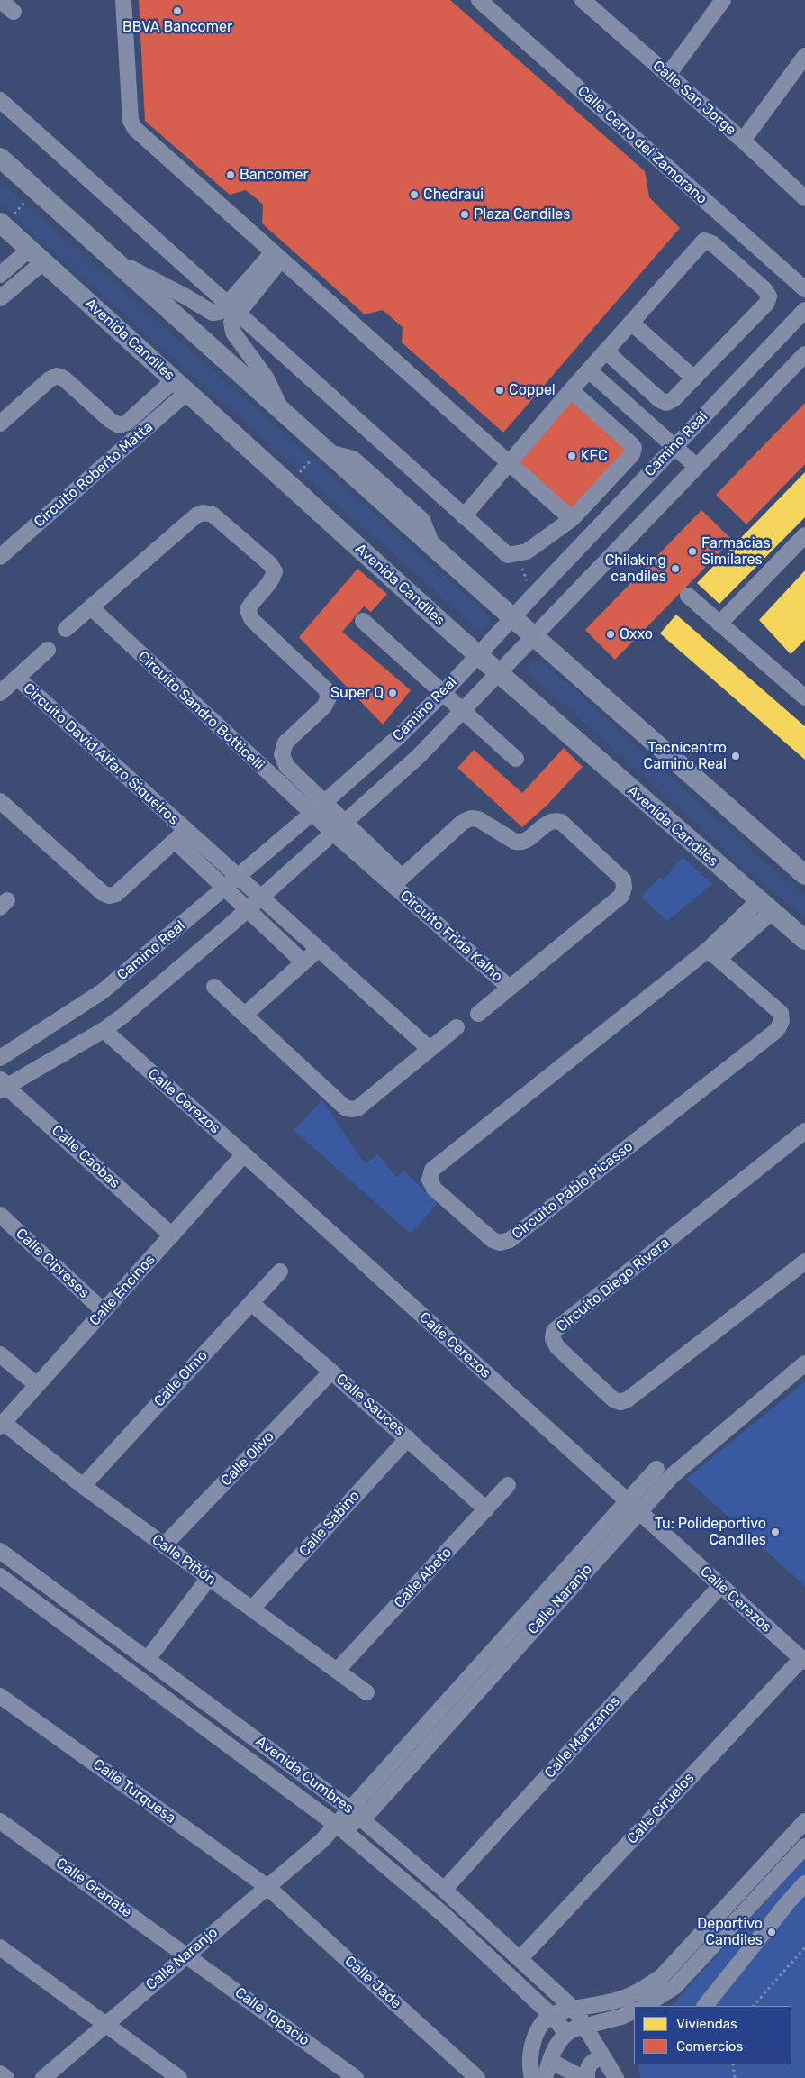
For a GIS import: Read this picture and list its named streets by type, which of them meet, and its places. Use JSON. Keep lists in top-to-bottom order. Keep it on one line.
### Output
{"streets":{"main road":["Avenida Candiles"],"street":["Calle San Jorge","Calle Cerro del Zamorano","Camino Real","Circuito Roberto Matta","Circuito Sandro Botticelli","Circuito David Alfaro Siqueiros","Circuito Frida Kalho","Calle Cerezos","Calle Caobas","Circuito Pablo Picasso","Calle Cipreses","Circuito Diego Rivera","Calle Encinos","Calle Olmo","Calle Sauces","Calle Olivo","Calle Sabino","Calle Piñón","Calle Abeto","Calle Naranjo","Calle Manzanos","Avenida Cumbres","Calle Turquesa","Calle Ciruelos","Calle Granate","Calle Jade","Calle Topacio"]},"crossings":[["Avenida Candiles","Camino Real"],["Avenida Candiles","Circuito Roberto Matta"],["Avenida Candiles","Circuito Pablo Picasso"],["Camino Real","Circuito Sandro Botticelli"],["Camino Real","Circuito David Alfaro Siqueiros"],["Camino Real","Circuito Frida Kalho"],["Camino Real","Calle Cerezos"],["Camino Real","Calle Caobas"],["Circuito Sandro Botticelli","Circuito Frida Kalho"],["Calle Cerezos","Calle Encinos"],["Calle Cerezos","Calle Naranjo"],["Calle Cerezos","Calle Manzanos"],["Calle Cerezos","Calle Ciruelos"],["Calle Caobas","Calle Encinos"],["Calle Cipreses","Calle Encinos"],["Calle Encinos","Calle Piñón"],["Calle Olmo","Calle Sauces"],["Calle Olmo","Calle Piñón"],["Calle Sauces","Calle Olivo"],["Calle Sauces","Calle Sabino"],["Calle Sauces","Calle Abeto"],["Calle Olivo","Calle Piñón"],["Calle Sabino","Calle Piñón"],["Calle Piñón","Calle Abeto"],["Calle Naranjo","Avenida Cumbres"],["Calle Naranjo","Calle Turquesa"],["Calle Naranjo","Calle Granate"],["Calle Naranjo","Calle Jade"],["Calle Naranjo","Calle Topacio"],["Calle Manzanos","Avenida Cumbres"],["Avenida Cumbres","Calle Ciruelos"],["Calle Turquesa","Calle Jade"],["Calle Granate","Calle Topacio"]],"places":["BBVA Bancomer","Bancomer","Chedraui","Plaza Candiles","Coppel","KFC","Farmacias Similares","Chilaking candiles","Oxxo","Super Q","Tecnicentro Camino Real","Tu: Polideportivo Candiles","Deportivo Candiles"],"legend":["Viviendas","Comercios"]}
